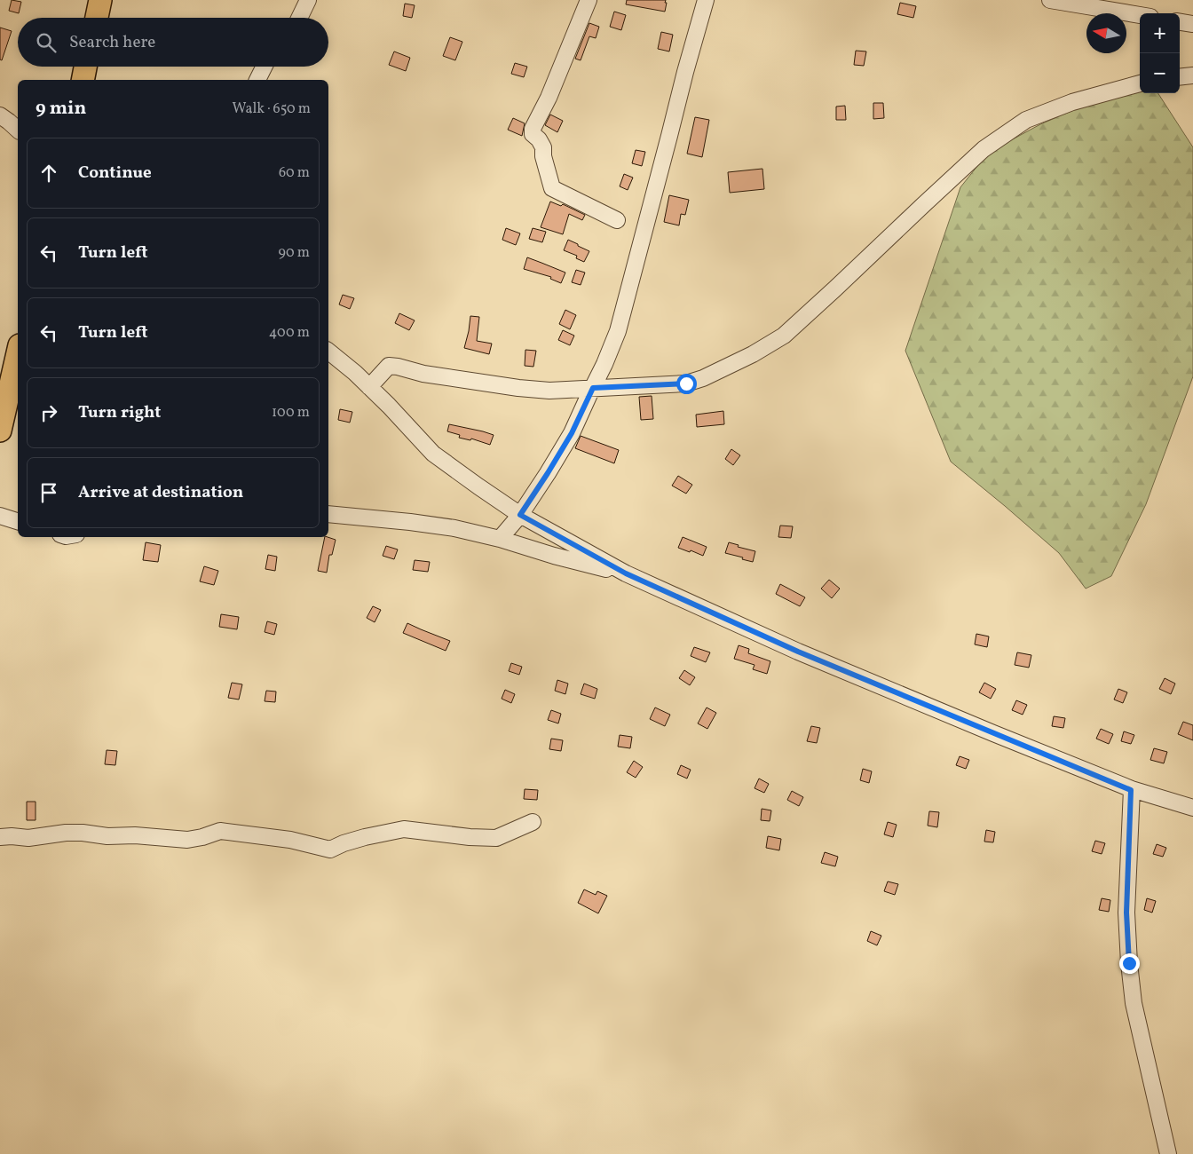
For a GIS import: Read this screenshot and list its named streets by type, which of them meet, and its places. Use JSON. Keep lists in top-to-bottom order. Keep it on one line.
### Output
{"north":"left","page":{"map_buttons":["+","−"],"search":"Search here","heading":["9 min","Walk · 650 m"],"list":[["Continue","60 m"],["Turn left","90 m"],["Turn left","400 m"],["Turn right","100 m"],"Arrive at destination"]}}
